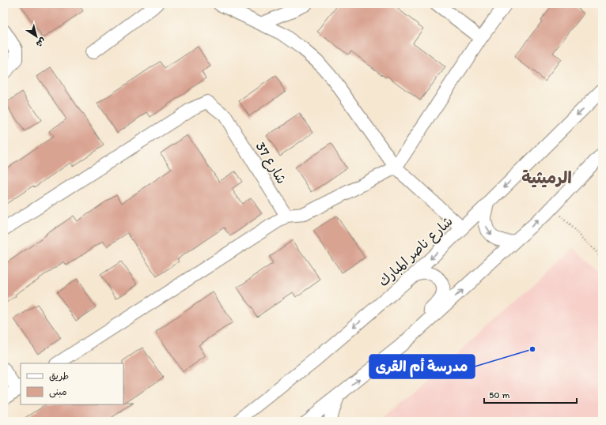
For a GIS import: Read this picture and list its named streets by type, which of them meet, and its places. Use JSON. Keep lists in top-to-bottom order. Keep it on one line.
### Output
{"streets":{"street":["شارع 37","شارع ناصر المبارك"]},"districts":["الرميثية"],"places":["مدرسة أم القرى"],"legend":["طريق","مبنى"],"scale_bar":"50 m","north":"bottom right"}
